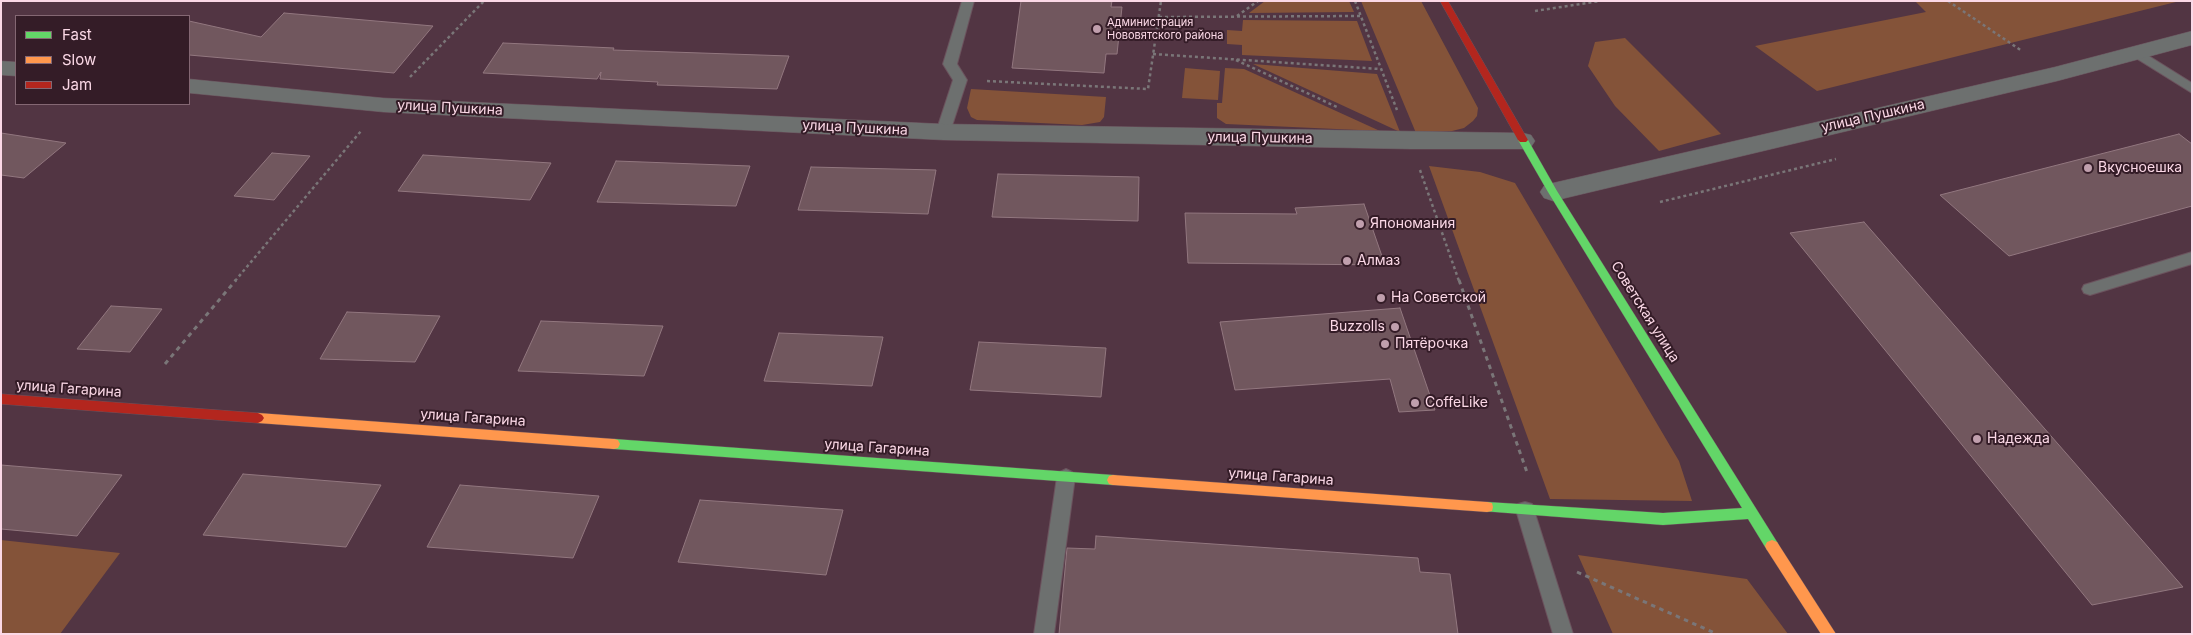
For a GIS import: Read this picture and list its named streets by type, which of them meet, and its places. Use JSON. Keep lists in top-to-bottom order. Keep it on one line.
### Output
{"streets":{"street":["улица Пушкина","Советская улица","улица Гагарина"]},"crossings":[["улица Пушкина","Советская улица"],["Советская улица","улица Гагарина"]],"places":["Администрация Нововятского района","Вкусноешка","Япономания","Алмаз","На Советской","Buzzolls","Пятёрочка","CoffeLike","Надежда"],"legend":["Fast","Slow","Jam"]}
